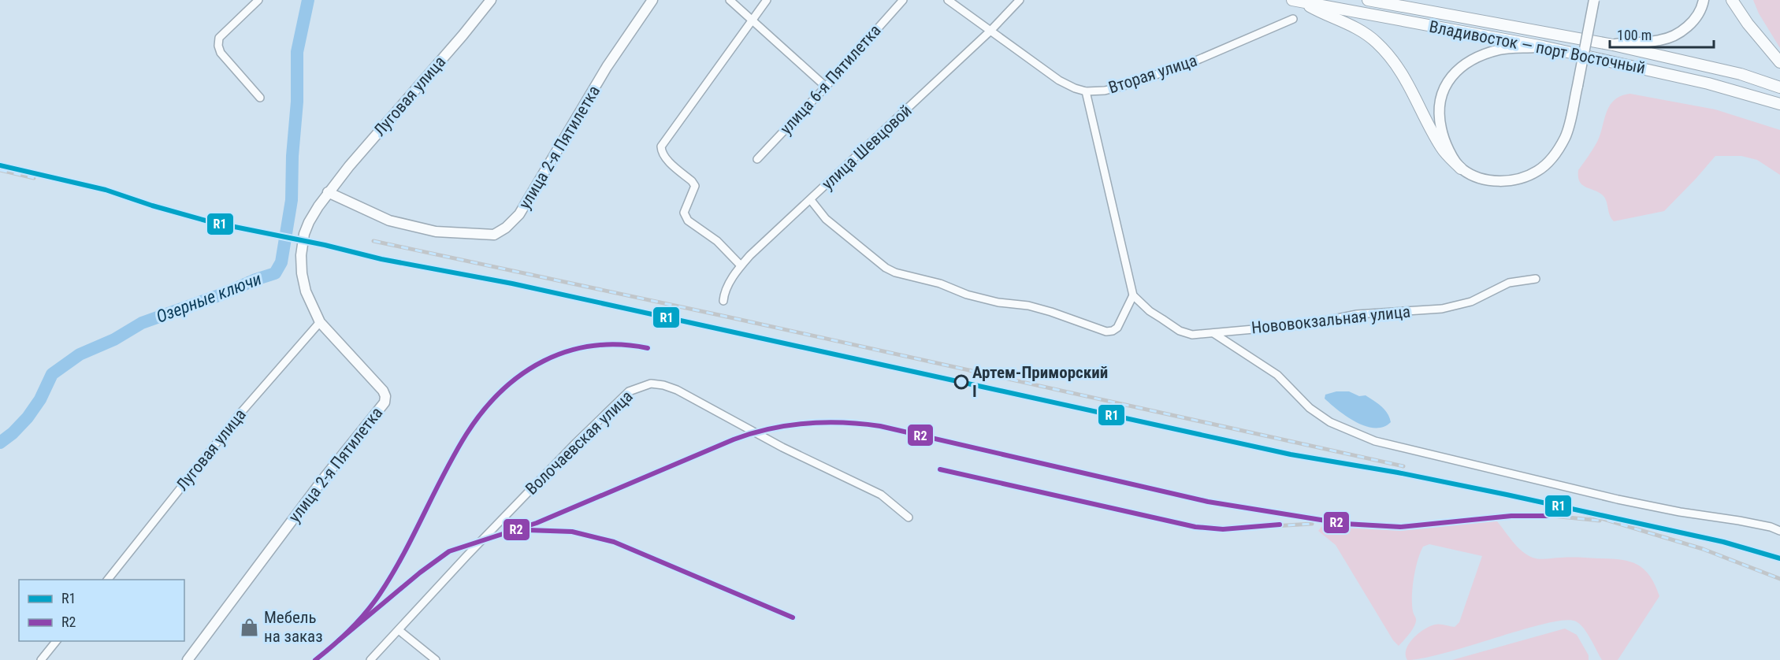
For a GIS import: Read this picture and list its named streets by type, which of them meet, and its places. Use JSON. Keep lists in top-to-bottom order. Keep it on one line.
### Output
{"streets":{"highway":["Владивосток — порт Восточный"],"main road":["Луговая улица","улица 2-я Пятилетка"],"street":["Вторая улица","улица 6-я Пятилетка","улица Шевцовой","Нововокзальная улица","Волочаевская улица"]},"crossings":[["Вторая улица","улица Шевцовой"],["Луговая улица","улица 2-я Пятилетка"]],"water":["Озерные ключи"],"places":{"other":["Артем-Приморский I"],"shop":["Мебель на заказ"]},"lines":["transit line R1","transit line R2"],"legend":["R1","R2"],"scale_bar":"100 m"}
